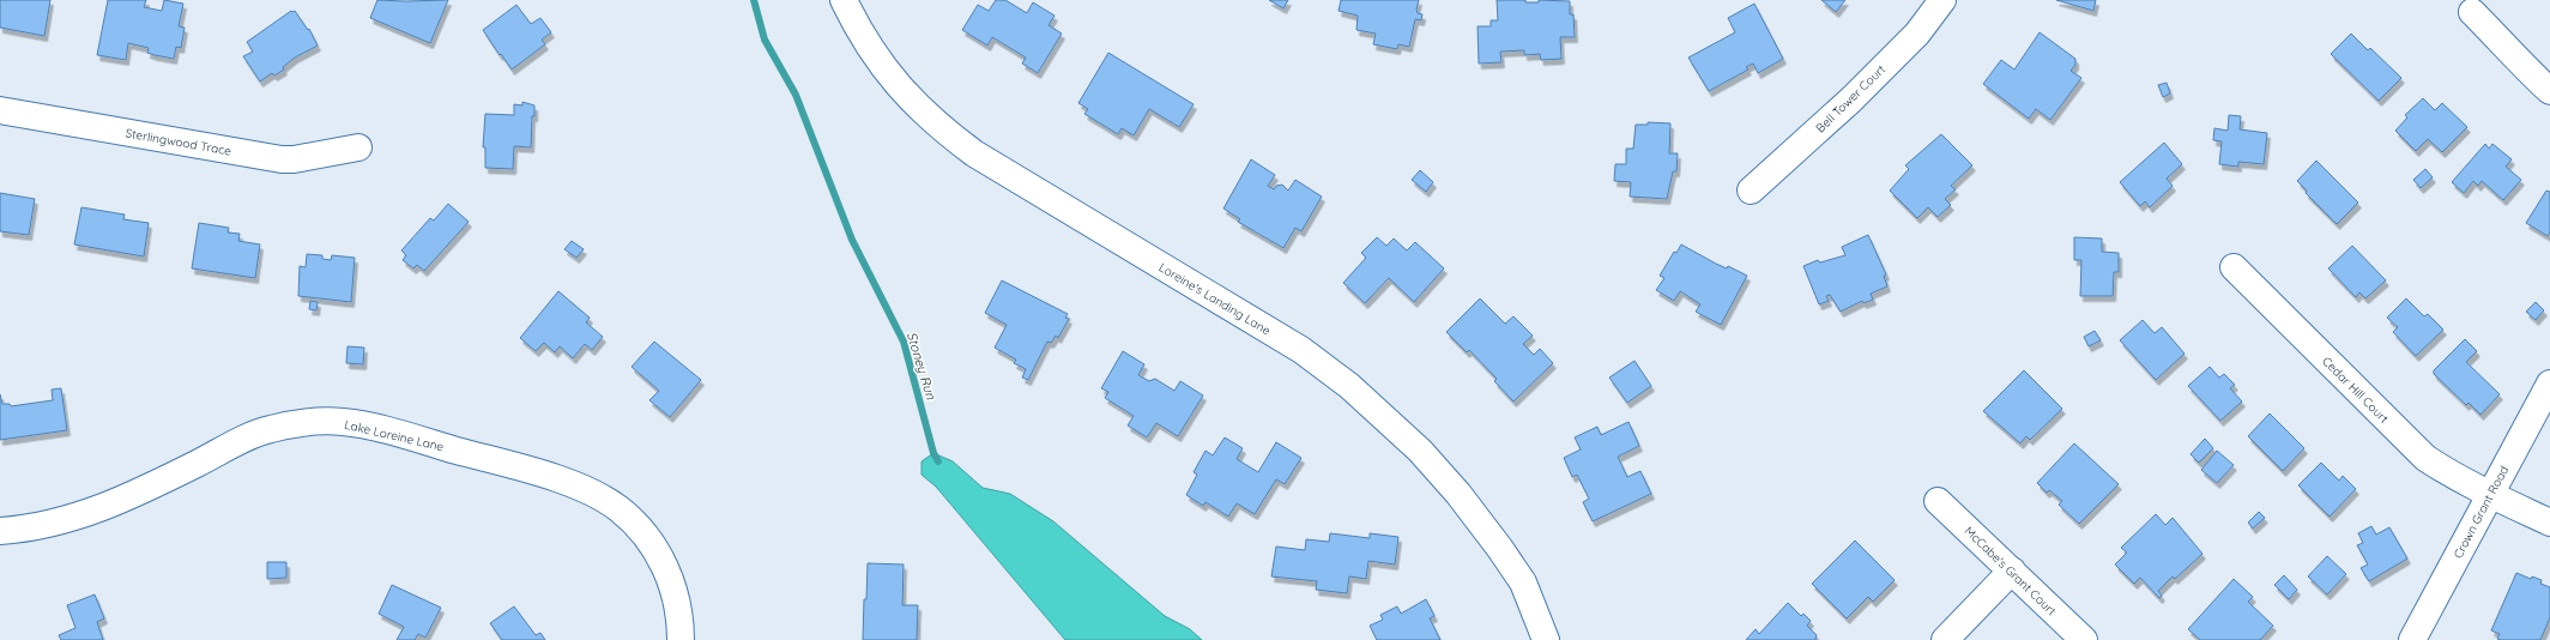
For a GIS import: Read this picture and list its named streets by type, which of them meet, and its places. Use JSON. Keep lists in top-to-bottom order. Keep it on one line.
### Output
{"streets":{"street":["Bell Tower Court","Sterlingwood Trace","Loreine's Landing Lane","Cedar Hill Court","Lake Loreine Lane","Crown Grant Road","McCabe's Grant Court"]},"crossings":[["Cedar Hill Court","Crown Grant Road"]],"water":["Stoney Run"]}
